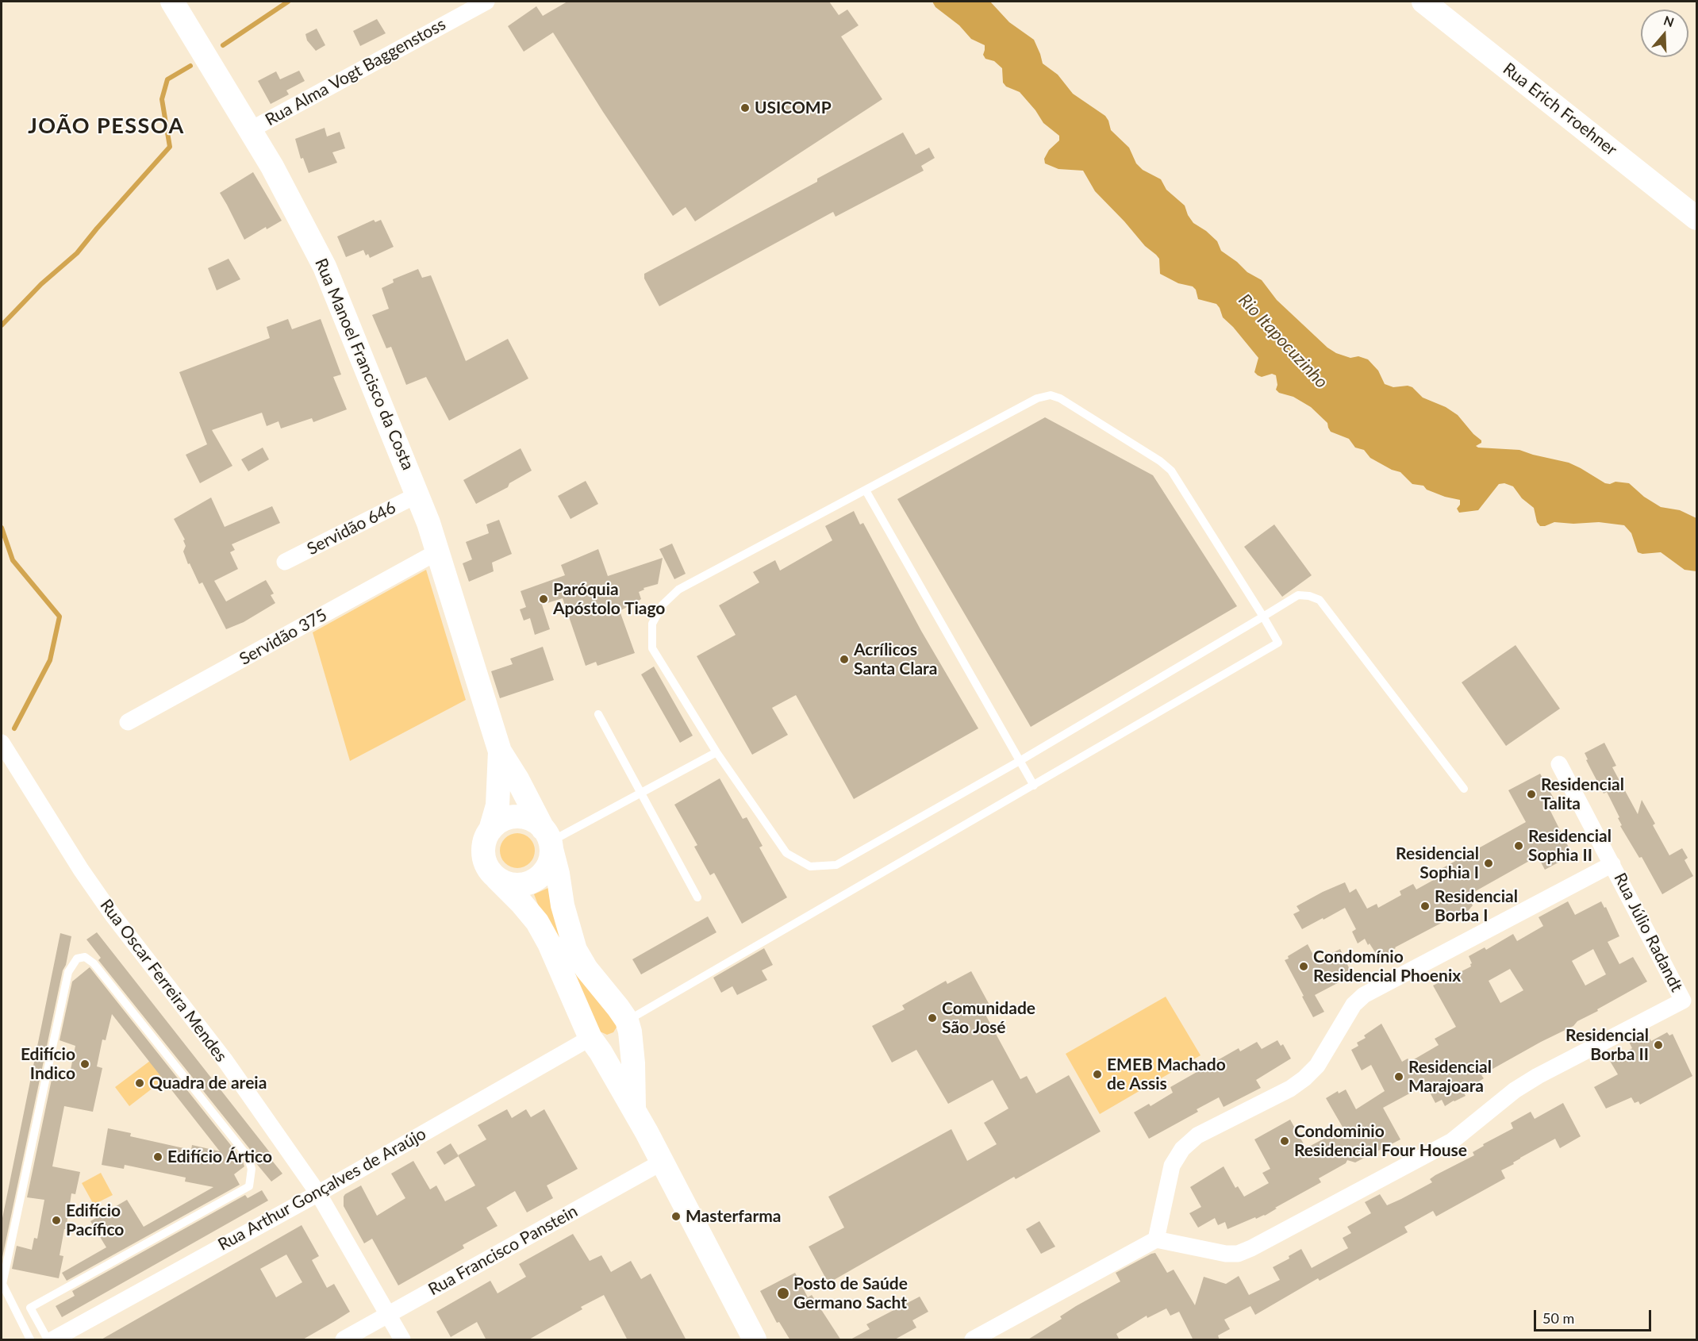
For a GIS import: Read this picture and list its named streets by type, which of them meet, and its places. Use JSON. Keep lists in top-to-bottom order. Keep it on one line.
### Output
{"streets":{"main road":["Rua Erich Froehner","Rua Manoel Francisco da Costa"],"street":["Rua Alma Vogt Baggenstoss","Servidão 646","Servidão 375","Rua Júlio Radandt","Rua Oscar Ferreira Mendes","Rua Arthur Gonçalves de Araújo","Rua Francisco Panstein"]},"crossings":[["Rua Alma Vogt Baggenstoss","Rua Manoel Francisco da Costa"],["Rua Manoel Francisco da Costa","Servidão 646"],["Rua Manoel Francisco da Costa","Servidão 375"],["Rua Oscar Ferreira Mendes","Rua Arthur Gonçalves de Araújo"],["Rua Oscar Ferreira Mendes","Rua Francisco Panstein"]],"districts":["JOÃO PESSOA"],"water":["Rio Itapocuzinho"],"places":["USICOMP","Paróquia Apóstolo Tiago","Acrílicos Santa Clara","Residencial Talita","Residencial Sophia II","Residencial Sophia I","Residencial Borba I","Condomínio Residencial Phoenix","Comunidade São José","Residencial Borba II","Edifício Indico","EMEB Machado de Assis","Residencial Marajoara","Quadra de areia","Condominio Residencial Four House","Edifício Ártico","Masterfarma","Edifício Pacífico","Posto de Saúde Germano Sacht"],"scale_bar":"50 m","north":"top"}
